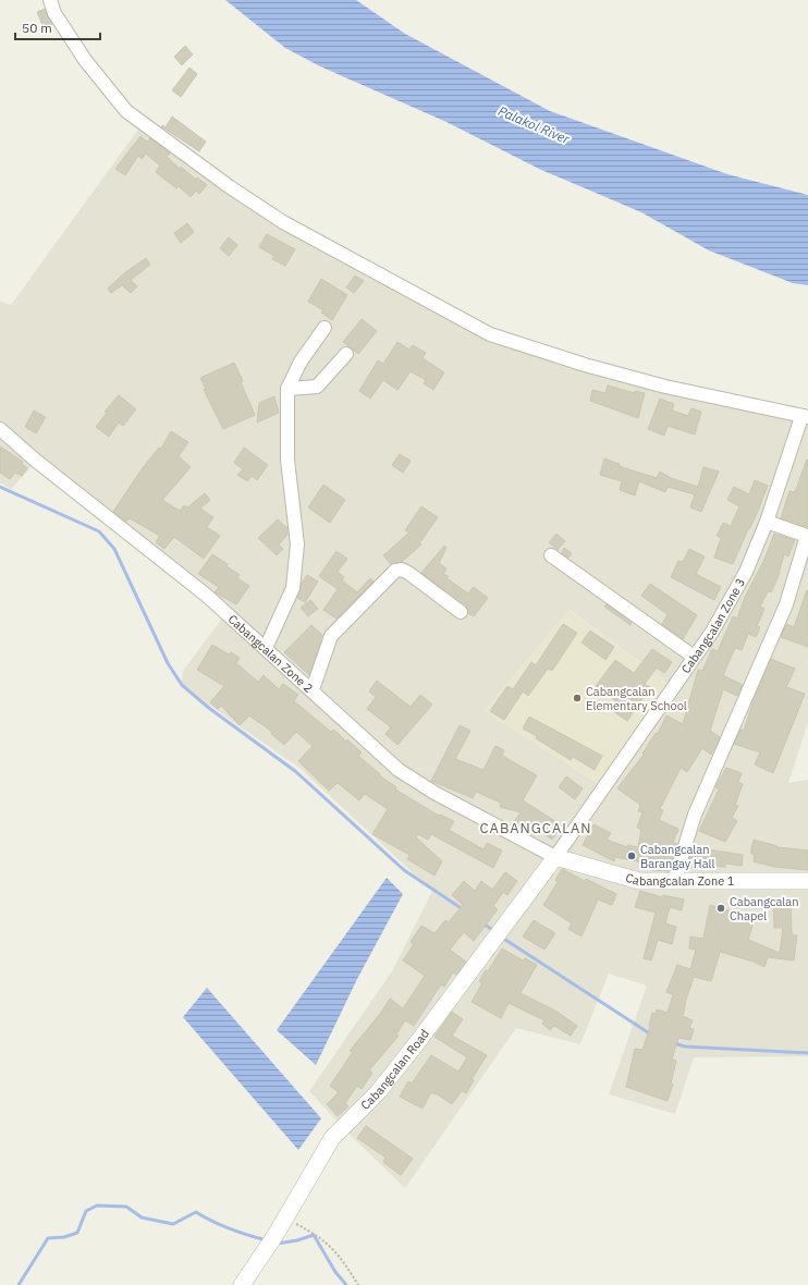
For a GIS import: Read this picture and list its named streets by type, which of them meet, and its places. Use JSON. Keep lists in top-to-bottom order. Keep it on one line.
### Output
{"streets":{"street":["Cabangcalan Zone 3","Cabangcalan Zone 2","Cabangcalan Zone 1","Cabangcalan Road"]},"crossings":[["Cabangcalan Zone 3","Cabangcalan Zone 2"],["Cabangcalan Zone 3","Cabangcalan Zone 1"],["Cabangcalan Zone 3","Cabangcalan Road"],["Cabangcalan Zone 2","Cabangcalan Zone 1"],["Cabangcalan Zone 2","Cabangcalan Road"],["Cabangcalan Zone 1","Cabangcalan Road"]],"districts":["CABANGCALAN"],"water":["Palakol River"],"places":["Cabangcalan Elementary School","Cabangcalan Barangay Hall","Cabangcalan Chapel"],"scale_bar":"50 m"}
